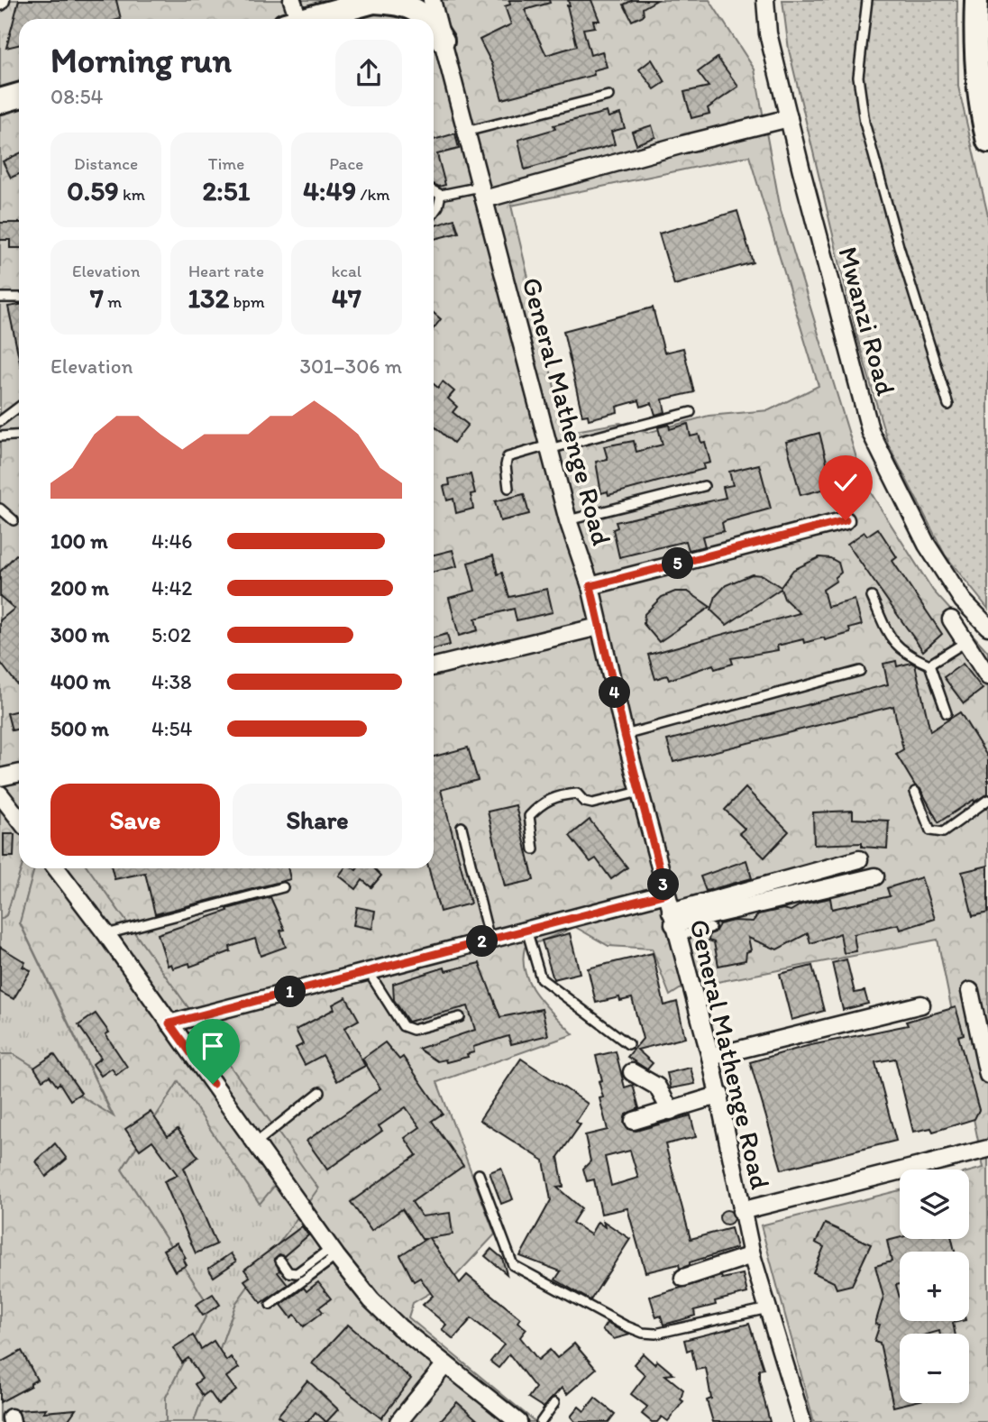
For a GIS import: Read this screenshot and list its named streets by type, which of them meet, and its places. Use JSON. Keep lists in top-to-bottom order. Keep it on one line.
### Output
{"streets":{"street":["Mwanzi Road","General Mathenge Road"]},"page":{"heading":["Morning run","08:54"],"stats":[["Distance","0.59 km"],["Time","2:51"],["Pace","4:49 /km"],["Elevation","7 m"],["Heart rate","132 bpm"],["kcal","47"]],"chart":["Elevation","301–306 m"],"list":[{"name":"100 m","note":"4:46"},{"name":"200 m","note":"4:42"},{"name":"300 m","note":"5:02"},{"name":"400 m","note":"4:38"},{"name":"500 m","note":"4:54"}],"pins":["5","4","3","2","1"],"buttons":["Save","Share"],"map_buttons":["+","−"]}}
